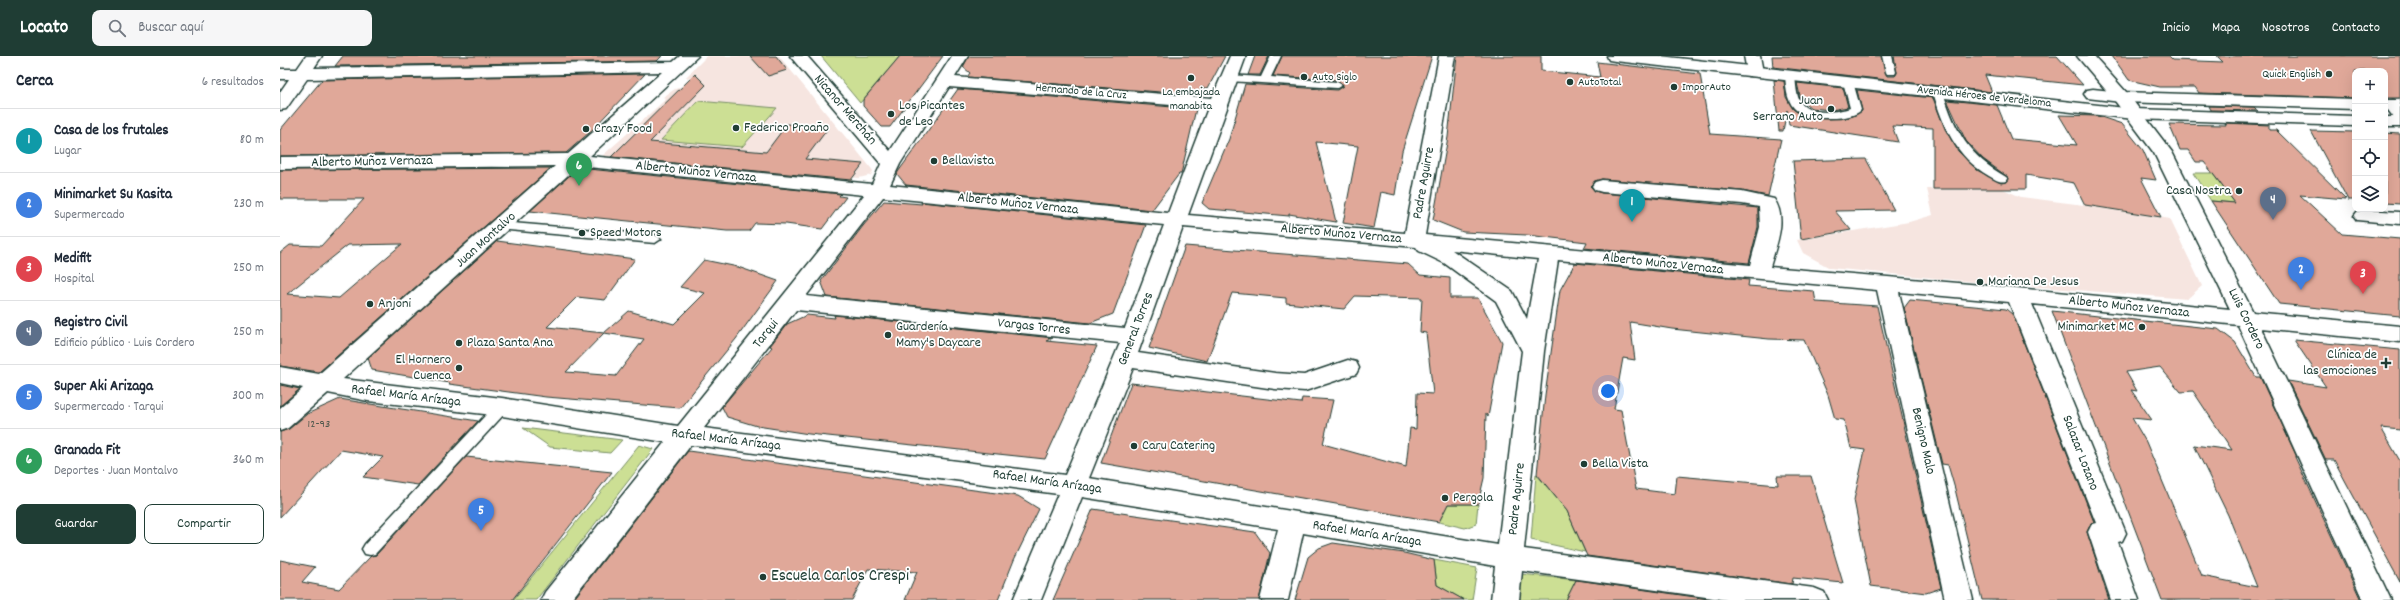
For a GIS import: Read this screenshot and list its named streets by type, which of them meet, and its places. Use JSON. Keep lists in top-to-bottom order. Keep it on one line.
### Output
{"streets":{"street":["Hernando de la Cruz","Avenida Héroes de Verdeloma","Nicanor Merchán","Alberto Muñoz Vernaza","Padre Aguirre","Juan Montalvo","Luis Cordero","Vargas Torres","General Torres","Tarqui","Rafael María Arízaga","Benigno Malo","Salazar Lozano"]},"crossings":[["Hernando de la Cruz","General Torres"],["Hernando de la Cruz","Tarqui"],["Avenida Héroes de Verdeloma","Luis Cordero"],["Nicanor Merchán","Tarqui"],["Alberto Muñoz Vernaza","Padre Aguirre"],["Alberto Muñoz Vernaza","Juan Montalvo"],["Alberto Muñoz Vernaza","Luis Cordero"],["Alberto Muñoz Vernaza","General Torres"],["Alberto Muñoz Vernaza","Tarqui"],["Alberto Muñoz Vernaza","Benigno Malo"],["Alberto Muñoz Vernaza","Salazar Lozano"],["Padre Aguirre","Rafael María Arízaga"],["Juan Montalvo","Rafael María Arízaga"],["Vargas Torres","General Torres"],["Vargas Torres","Tarqui"],["General Torres","Rafael María Arízaga"],["Tarqui","Rafael María Arízaga"]],"places":{"other":["Quick English","Auto Siglo","La embajada manabita","AutoTotal","ImporAuto","Juan Serrano Auto","Los Picantes de Leo","Federico Proaño","Crazy Food","Bellavista","Casa Nostra","Speed Motors","Mariana De Jesus","Anjoni","Minimarket MC","Guardería Mamy's Daycare","Plaza Santa Ana","El Hornero Cuenca","Caru Catering","Bella Vista","Pergola","Escuela Carlos Crespi"],"health":["Clínica de las emociones"]},"house_numbers":["12-93"],"page":{"header":"Locato","search":"Buscar aquí","nav":["Inicio","Mapa","Nosotros","Contacto"],"heading":["Cerca","6 resultados"],"map_buttons":["+","−"],"list":[{"mark":"1","name":"Casa de los frutales","note":"Lugar","value":"80 m"},{"mark":"2","name":"Minimarket Su Kasita","note":"Supermercado","value":"230 m"},{"mark":"3","name":"Medifit","note":"Hospital","value":"250 m"},{"mark":"4","name":"Registro Civil","note":"Edificio público · Luis Cordero","value":"250 m"},{"mark":"5","name":"Super Aki Arizaga","note":"Supermercado · Tarqui","value":"300 m"},{"mark":"6","name":"Granada Fit","note":"Deportes · Juan Montalvo","value":"360 m"}],"pins":["6","4","1","2","3","5"],"buttons":["Guardar","Compartir"]}}
